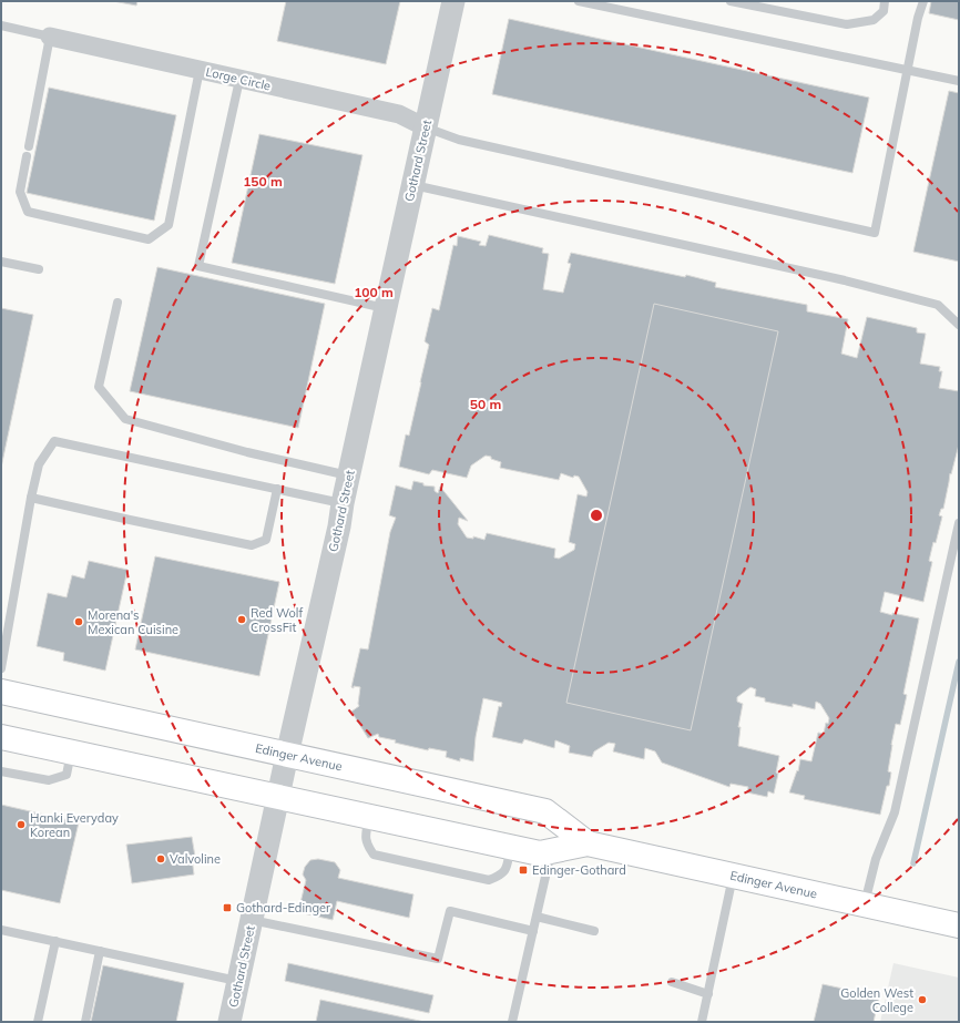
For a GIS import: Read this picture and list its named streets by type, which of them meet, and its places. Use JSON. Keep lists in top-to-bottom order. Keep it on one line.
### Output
{"streets":{"main road":["Edinger Avenue"],"street":["Lorge Circle","Gothard Street"]},"crossings":[["Lorge Circle","Gothard Street"],["Gothard Street","Edinger Avenue"]],"places":{"other":["Red Wolf CrossFit","Morena's Mexican Cuisine","Hanki Everyday Korean","Valvoline","Golden West College"],"transit":["Edinger-Gothard","Gothard-Edinger"]},"rings":["150 m","100 m","50 m"]}
